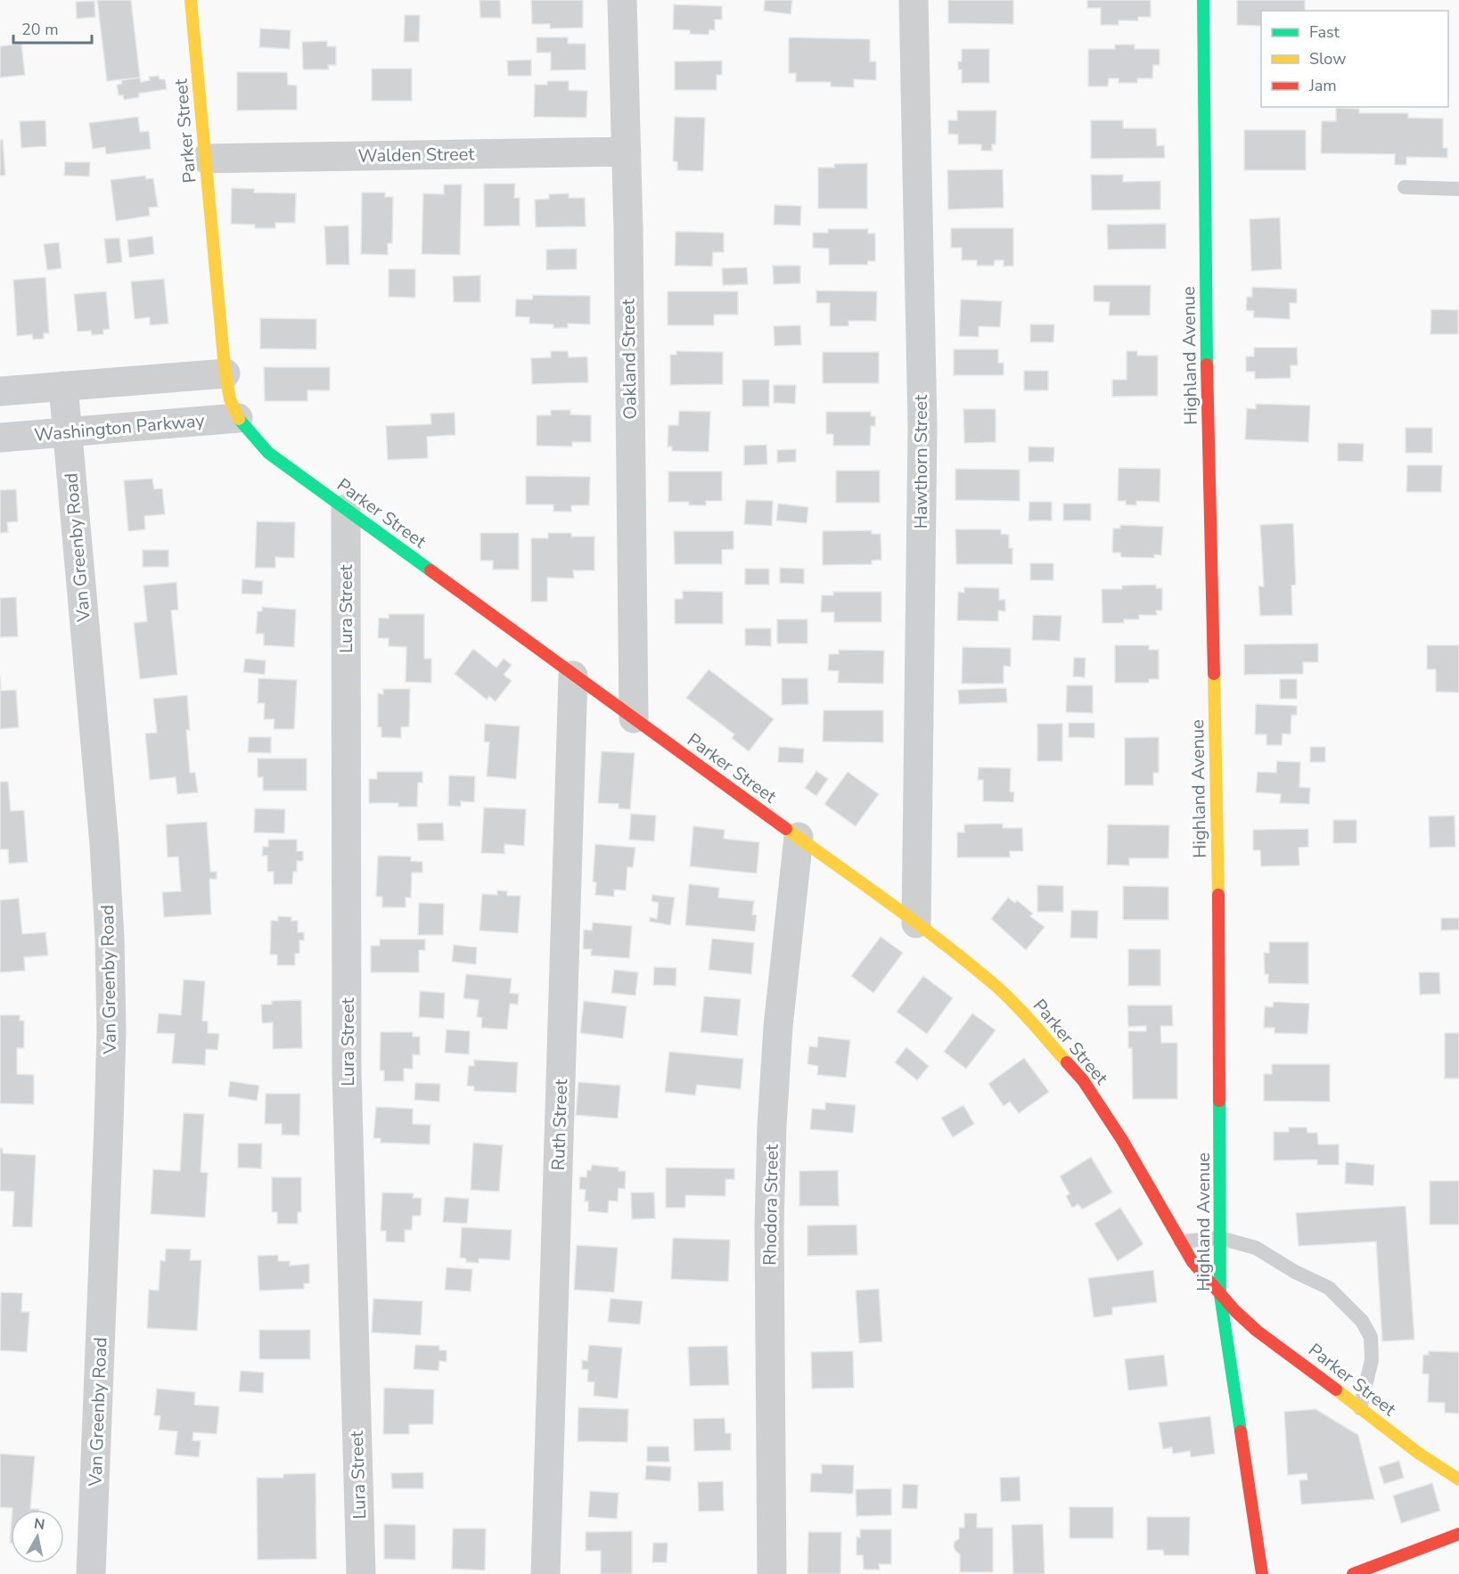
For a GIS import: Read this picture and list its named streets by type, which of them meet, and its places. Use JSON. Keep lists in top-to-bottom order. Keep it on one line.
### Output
{"streets":{"street":["Parker Street","Walden Street","Highland Avenue","Oakland Street","Washington Parkway","Hawthorn Street","Van Greenby Road","Lura Street","Ruth Street","Rhodora Street"]},"crossings":[["Parker Street","Walden Street"],["Parker Street","Highland Avenue"],["Parker Street","Oakland Street"],["Parker Street","Washington Parkway"],["Parker Street","Hawthorn Street"],["Parker Street","Lura Street"],["Parker Street","Ruth Street"],["Parker Street","Rhodora Street"],["Walden Street","Oakland Street"],["Washington Parkway","Van Greenby Road"]],"legend":["Fast","Slow","Jam"],"scale_bar":"20 m","north":"top"}
